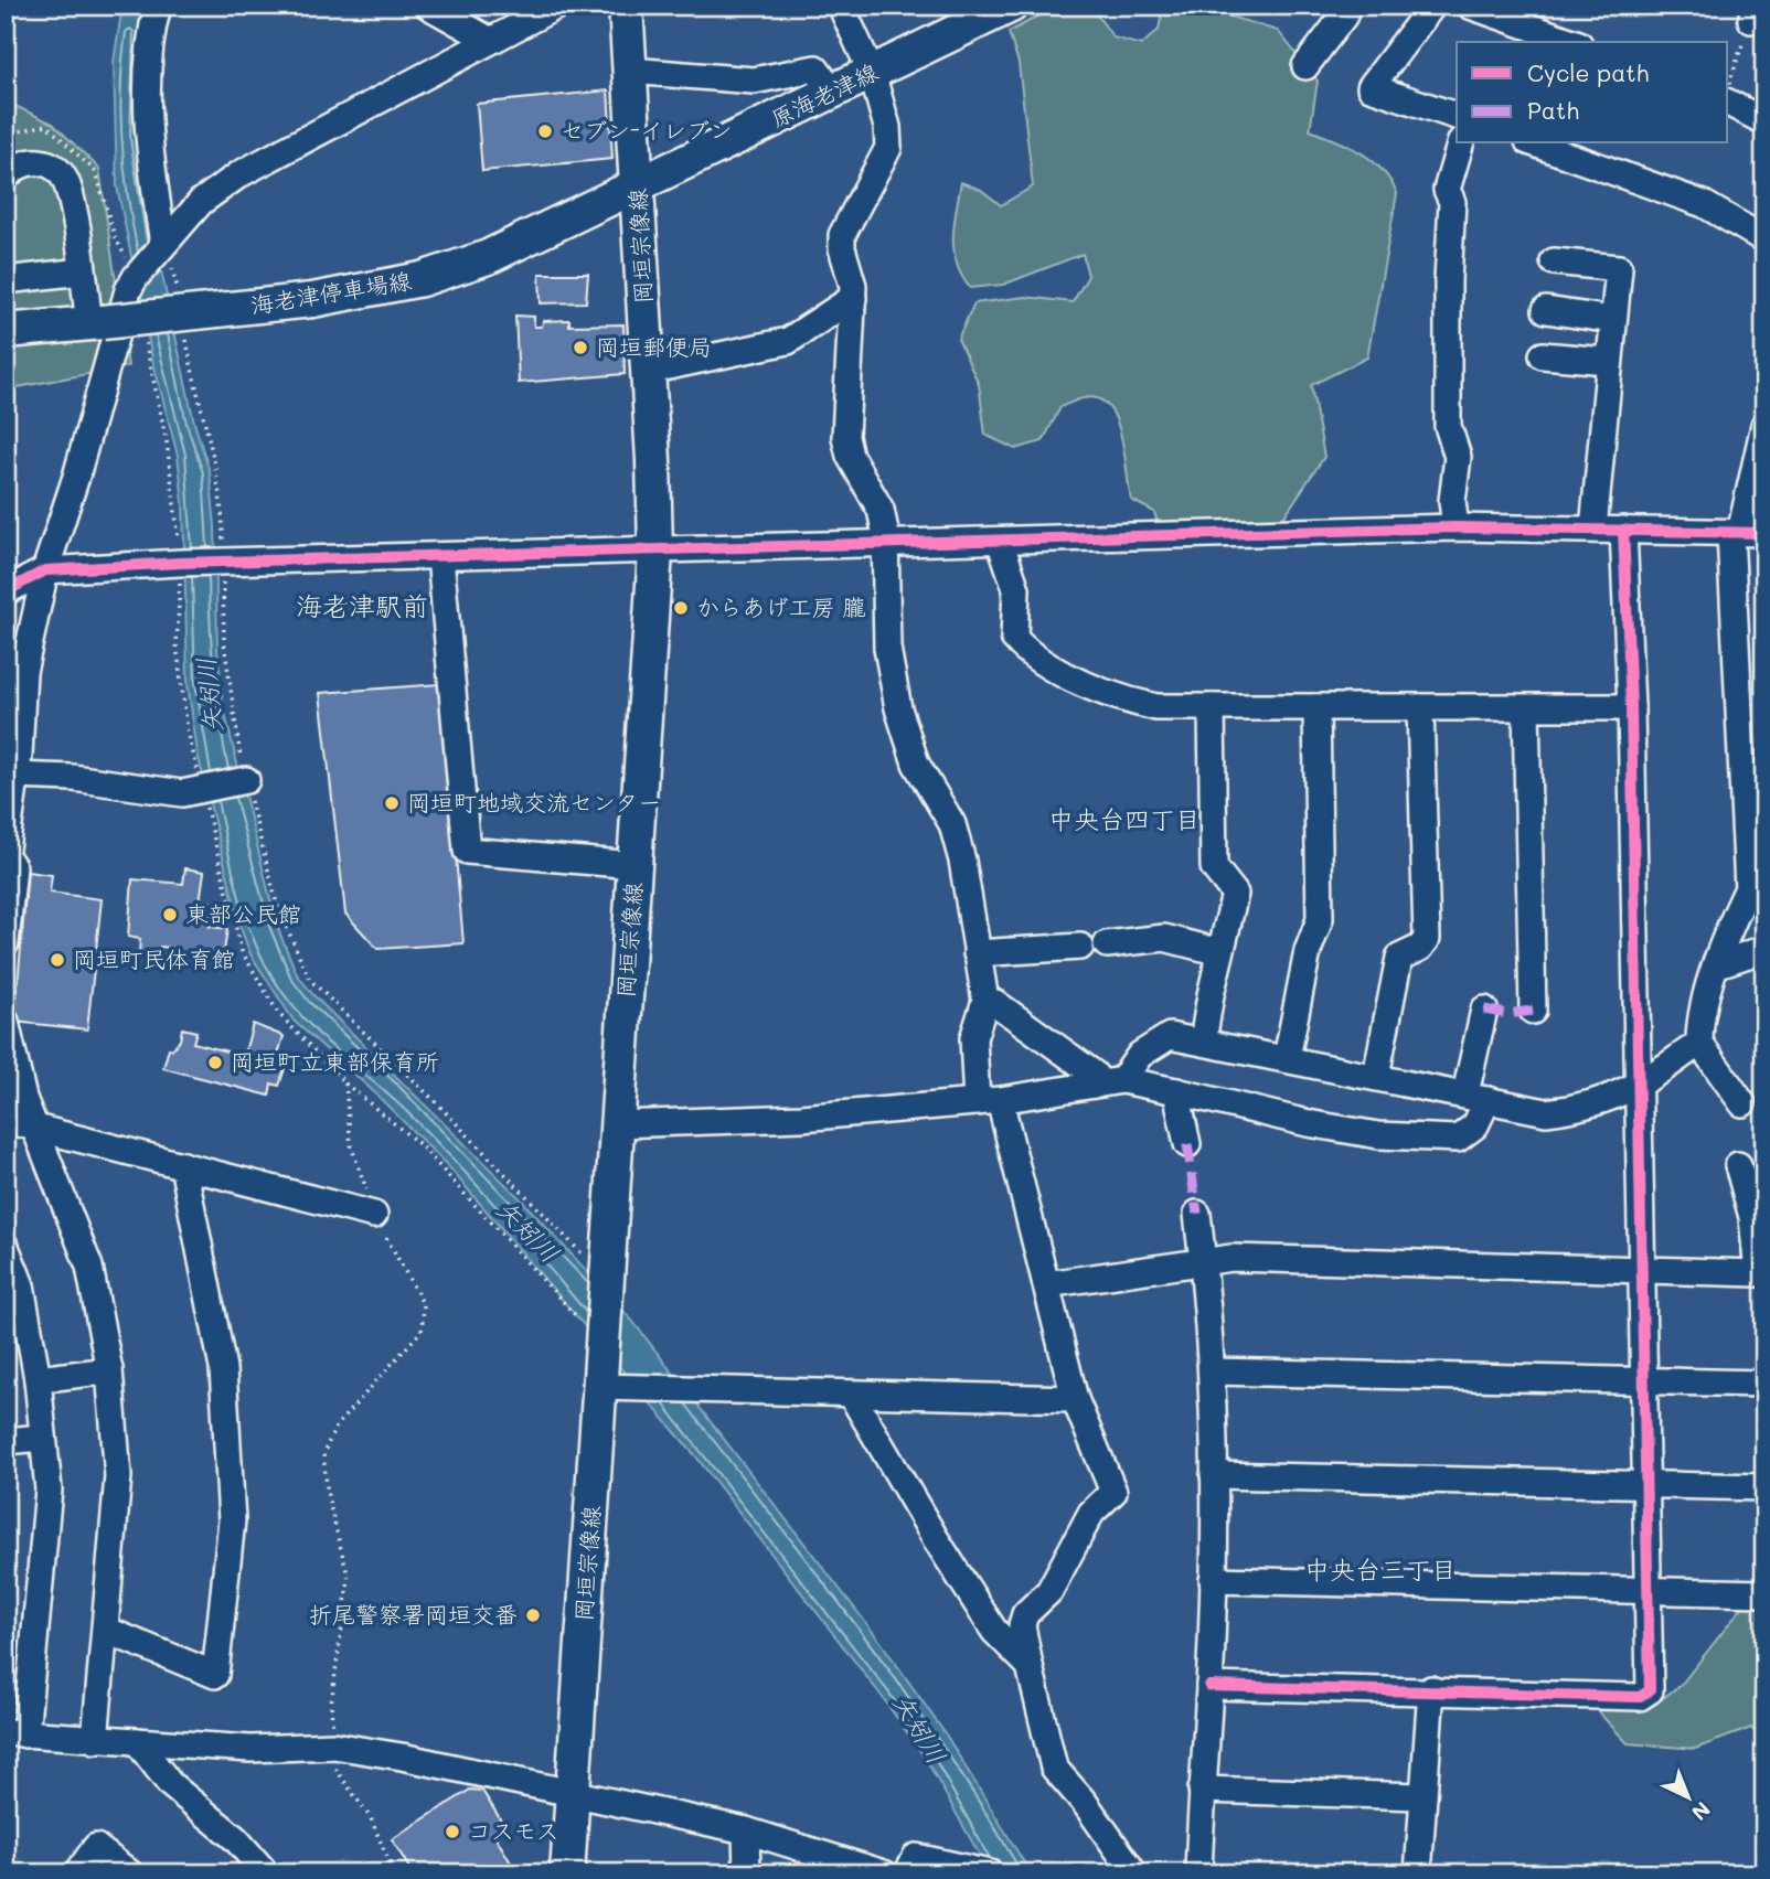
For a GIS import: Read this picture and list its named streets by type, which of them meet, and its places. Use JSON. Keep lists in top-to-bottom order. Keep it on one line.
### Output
{"streets":{"main road":["原海老津線","岡垣宗像線","海老津停車場線"]},"crossings":[["原海老津線","岡垣宗像線"],["原海老津線","海老津停車場線"],["岡垣宗像線","海老津停車場線"]],"districts":["海老津駅前","中央台四丁目","中央台三丁目"],"water":["矢矧川"],"places":["セブン-イレブン","岡垣郵便局","からあげ工房 朧","岡垣町地域交流センター","東部公民館","岡垣町民体育館","岡垣町立東部保育所","折尾警察署岡垣交番","コスモス"],"legend":["Cycle path","Path"],"north":"bottom right"}
